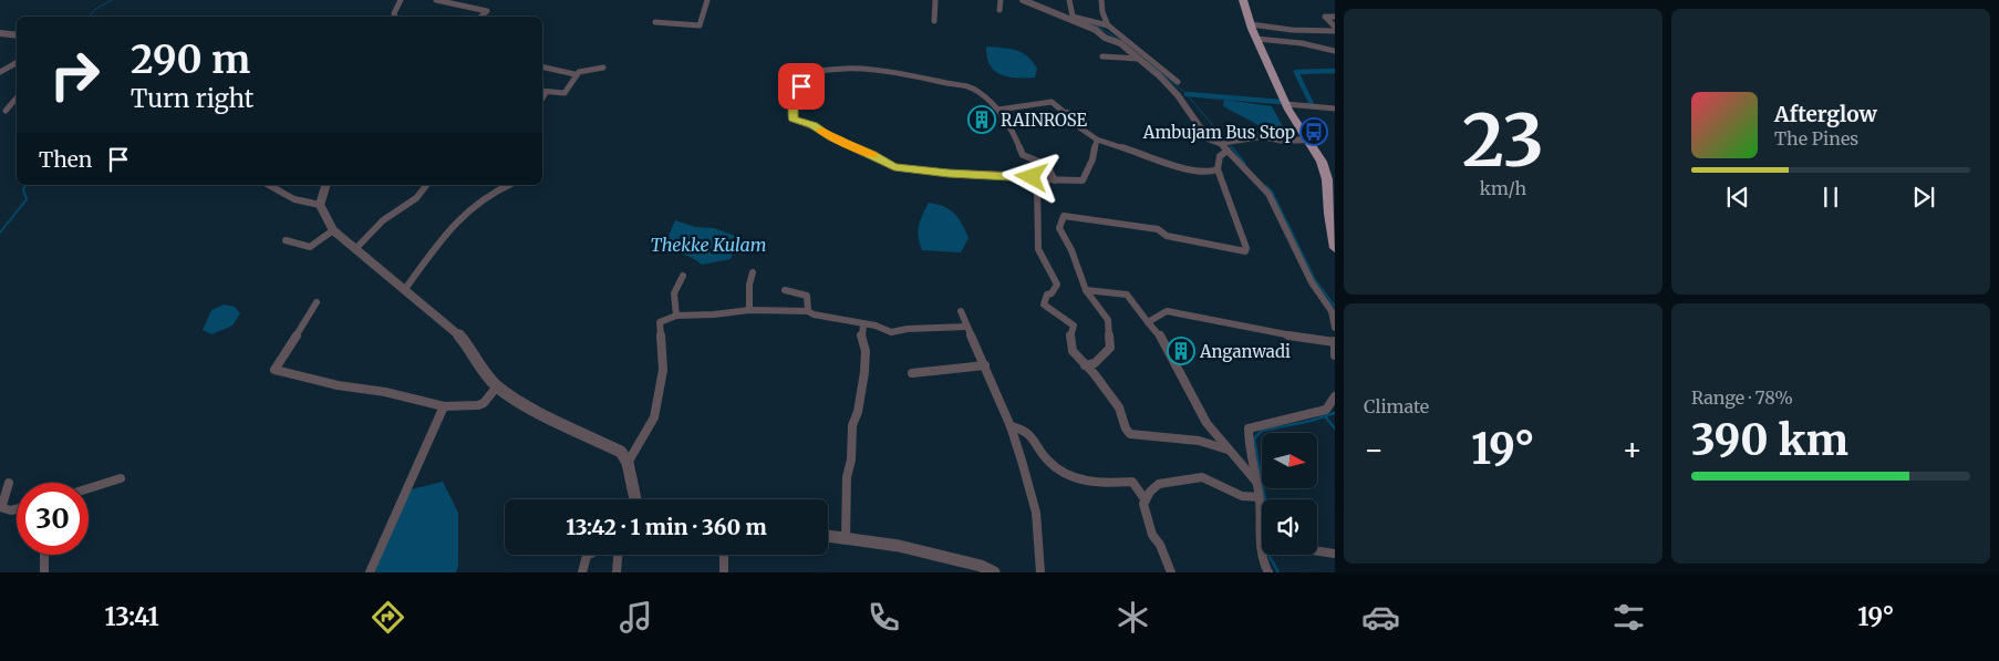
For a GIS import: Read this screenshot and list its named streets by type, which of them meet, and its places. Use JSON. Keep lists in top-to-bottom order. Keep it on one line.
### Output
{"water":["Thekke Kulam"],"places":{"building":["RAINROSE","Anganwadi"],"bus stop":["Ambujam Bus Stop"]},"north":"right","page":{"tile":[["23","km/h"],"Climate",["Range · 78%","390 km"]],"turn":["290 m","Turn right"],"song":["Afterglow","The Pines"],"then":"Then","heat":["−","19°","+"],"limit":"30","trip":"13:42 · 1 min · 360 m","tabs":["13:41","19°"]}}
